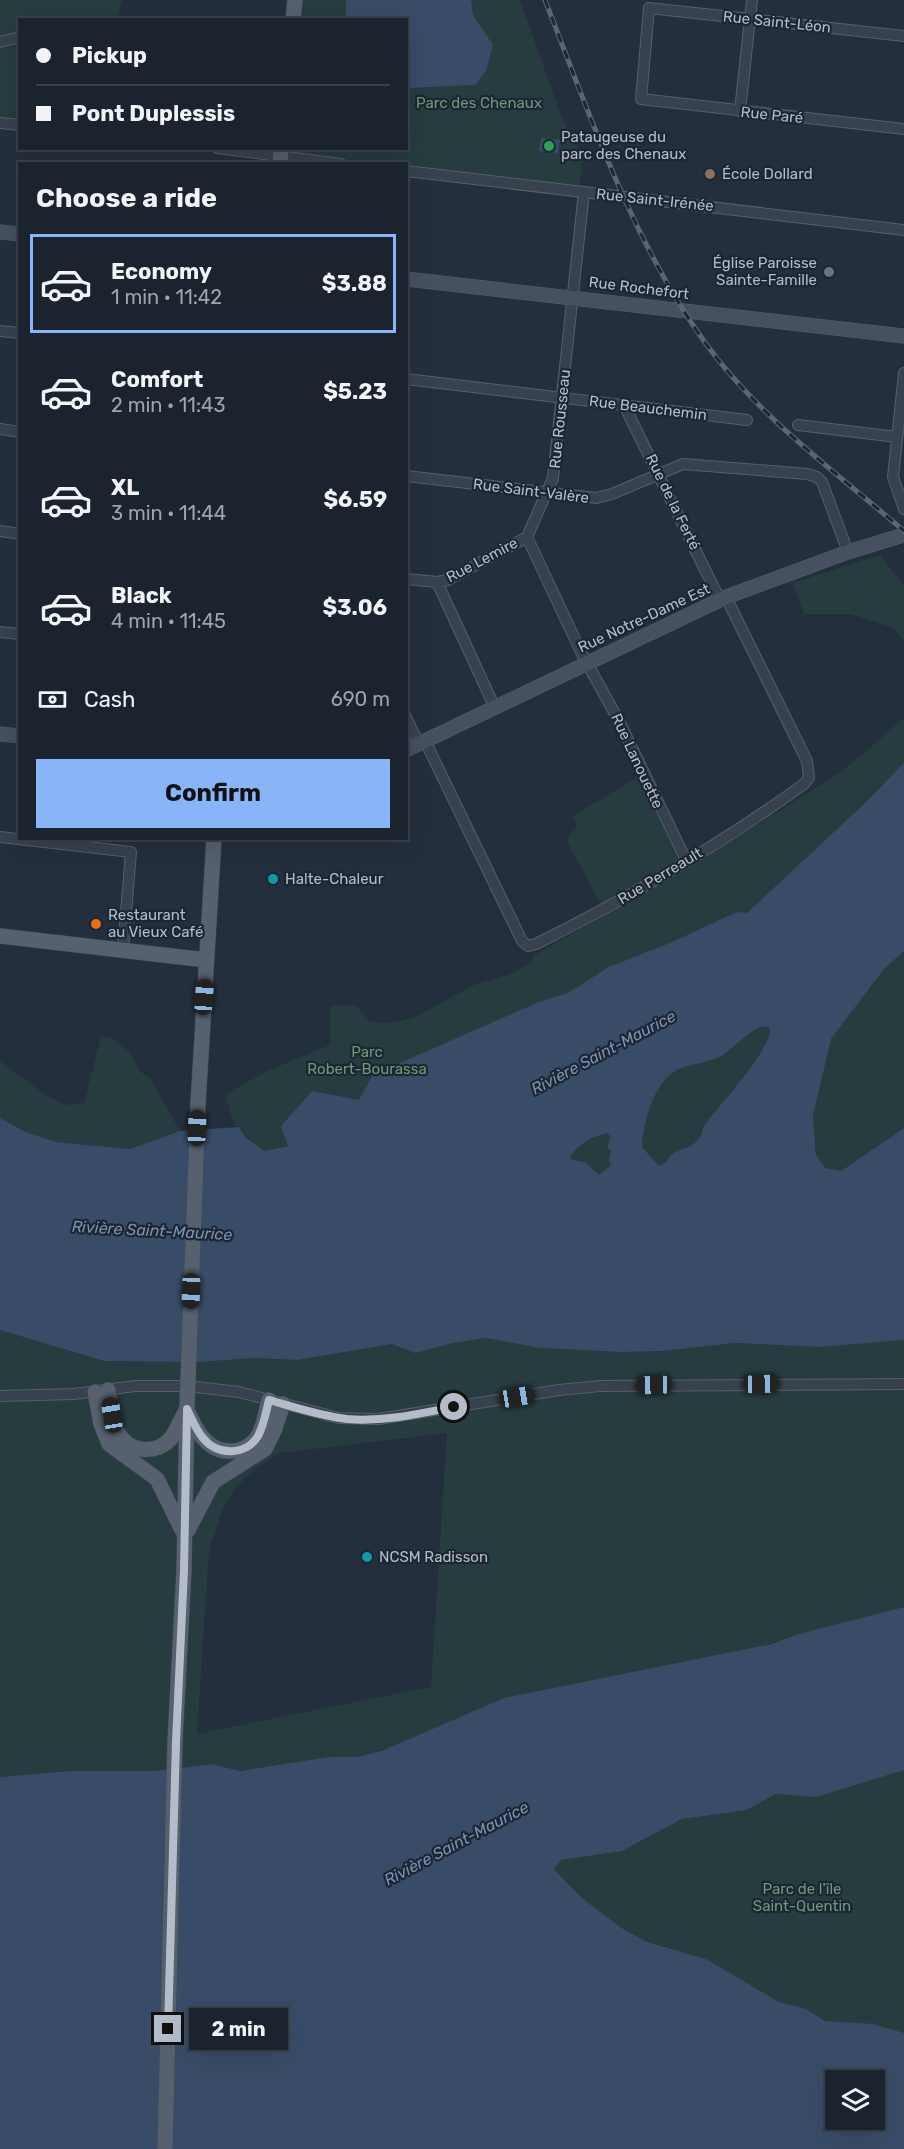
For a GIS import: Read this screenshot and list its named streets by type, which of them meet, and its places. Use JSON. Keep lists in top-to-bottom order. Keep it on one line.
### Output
{"streets":{"street":["Rue Saint-Léon","Rue Paré","Rue Saint-Irénée","Rue Rochefort","Rue Beauchemin","Rue Rousseau","Rue Saint-Valère","Rue de la Ferté","Rue Lemire","Rue Notre-Dame Est","Rue Lanouette","Rue Perreault"]},"crossings":[["Rue Saint-Léon","Rue Paré"],["Rue Saint-Irénée","Rue Rousseau"],["Rue Rochefort","Rue Rousseau"],["Rue Beauchemin","Rue Rousseau"],["Rue Beauchemin","Rue de la Ferté"],["Rue Rousseau","Rue Saint-Valère"],["Rue Rousseau","Rue Lemire"],["Rue Saint-Valère","Rue de la Ferté"],["Rue Saint-Valère","Rue Notre-Dame Est"],["Rue de la Ferté","Rue Notre-Dame Est"],["Rue de la Ferté","Rue Perreault"],["Rue Notre-Dame Est","Rue Lanouette"],["Rue Notre-Dame Est","Rue Perreault"],["Rue Lanouette","Rue Perreault"]],"water":["Rivière Saint-Maurice"],"parks":["Parc des Chenaux","Parc Robert-Bourassa","Parc de l'île Saint-Quentin"],"places":["Pataugeuse du parc des Chenaux","École Dollard","Église Paroisse Sainte-Famille","Halte-Chaleur","Restaurant au Vieux Café","NCSM Radisson"],"page":{"banner":["Pickup","Pont Duplessis"],"heading":"Choose a ride","list":[{"name":"Economy","note":"1 min · 11:42","value":"$3.88"},{"name":"Comfort","note":"2 min · 11:43","value":"$5.23"},{"name":"XL","note":"3 min · 11:44","value":"$6.59"},{"name":"Black","note":"4 min · 11:45","value":"$3.06"}],"pay":["Cash","690 m"],"buttons":"Confirm","bubble":"2 min"}}
